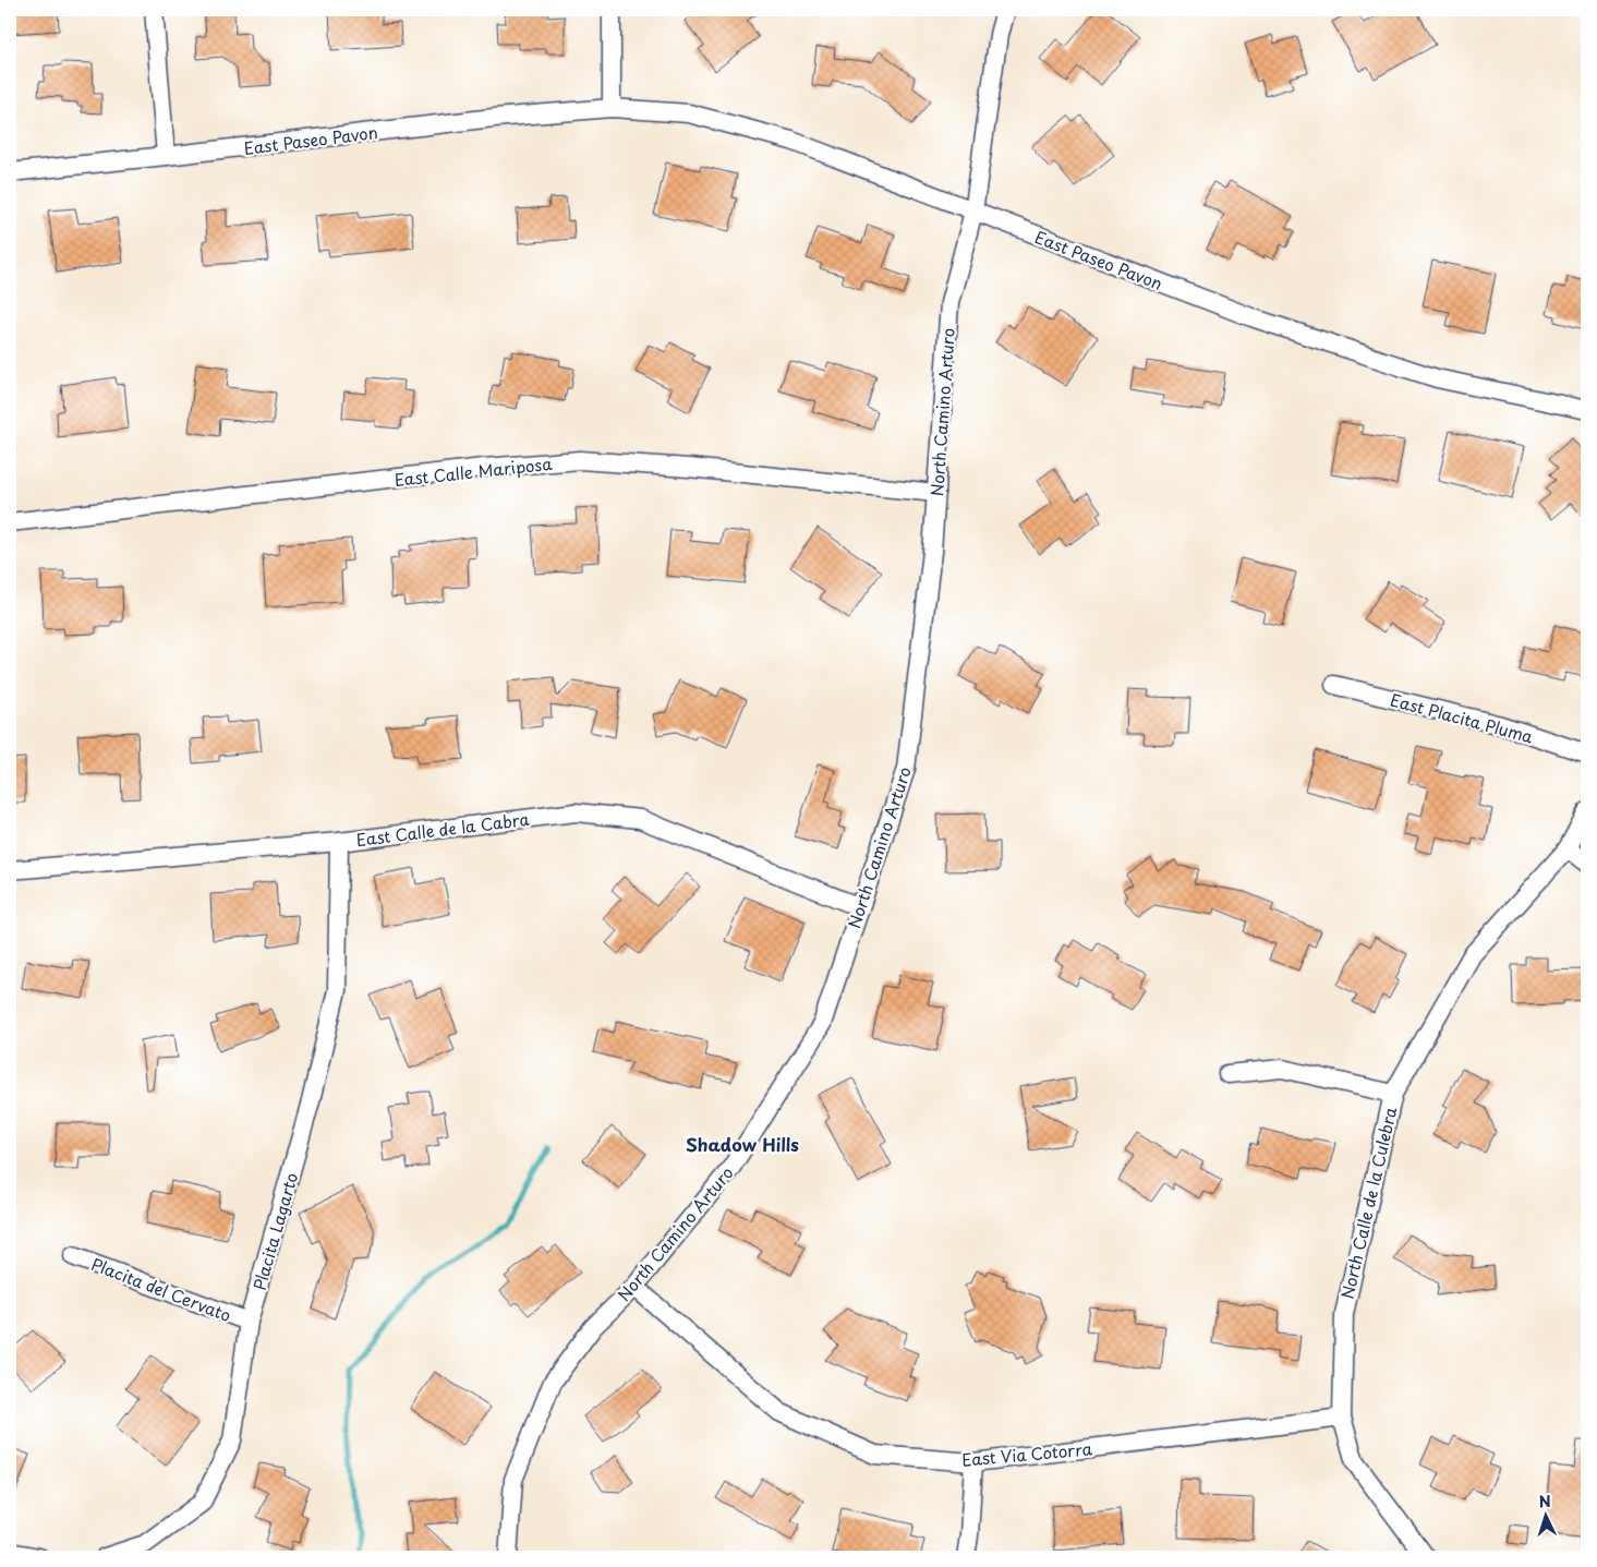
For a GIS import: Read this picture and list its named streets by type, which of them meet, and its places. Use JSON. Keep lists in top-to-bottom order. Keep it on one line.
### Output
{"streets":{"street":["East Paseo Pavon","North Camino Arturo","East Calle Mariposa","East Placita Pluma","East Calle de la Cabra","North Calle de la Culebra","Placita Lagarto","Placita del Cervato","East Via Cotorra"]},"crossings":[["East Paseo Pavon","North Camino Arturo"],["North Camino Arturo","East Calle Mariposa"],["North Camino Arturo","East Calle de la Cabra"],["North Camino Arturo","East Via Cotorra"],["East Calle de la Cabra","Placita Lagarto"],["North Calle de la Culebra","East Via Cotorra"],["Placita Lagarto","Placita del Cervato"]],"districts":["Shadow Hills"],"north":"top"}
